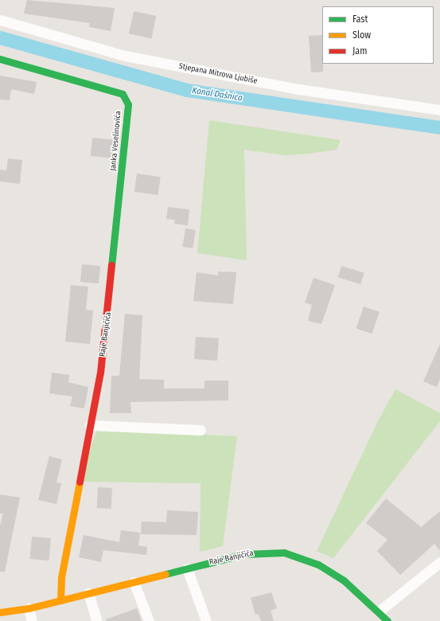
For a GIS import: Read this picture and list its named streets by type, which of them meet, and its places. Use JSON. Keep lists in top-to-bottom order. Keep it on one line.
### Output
{"streets":{"street":["Stjepana Mitrova Ljubiše","Janka Veselinovića","Raje Banjičića"]},"crossings":[["Janka Veselinovića","Raje Banjičića"]],"water":["Kanal Dašnica"],"legend":["Fast","Slow","Jam"]}
